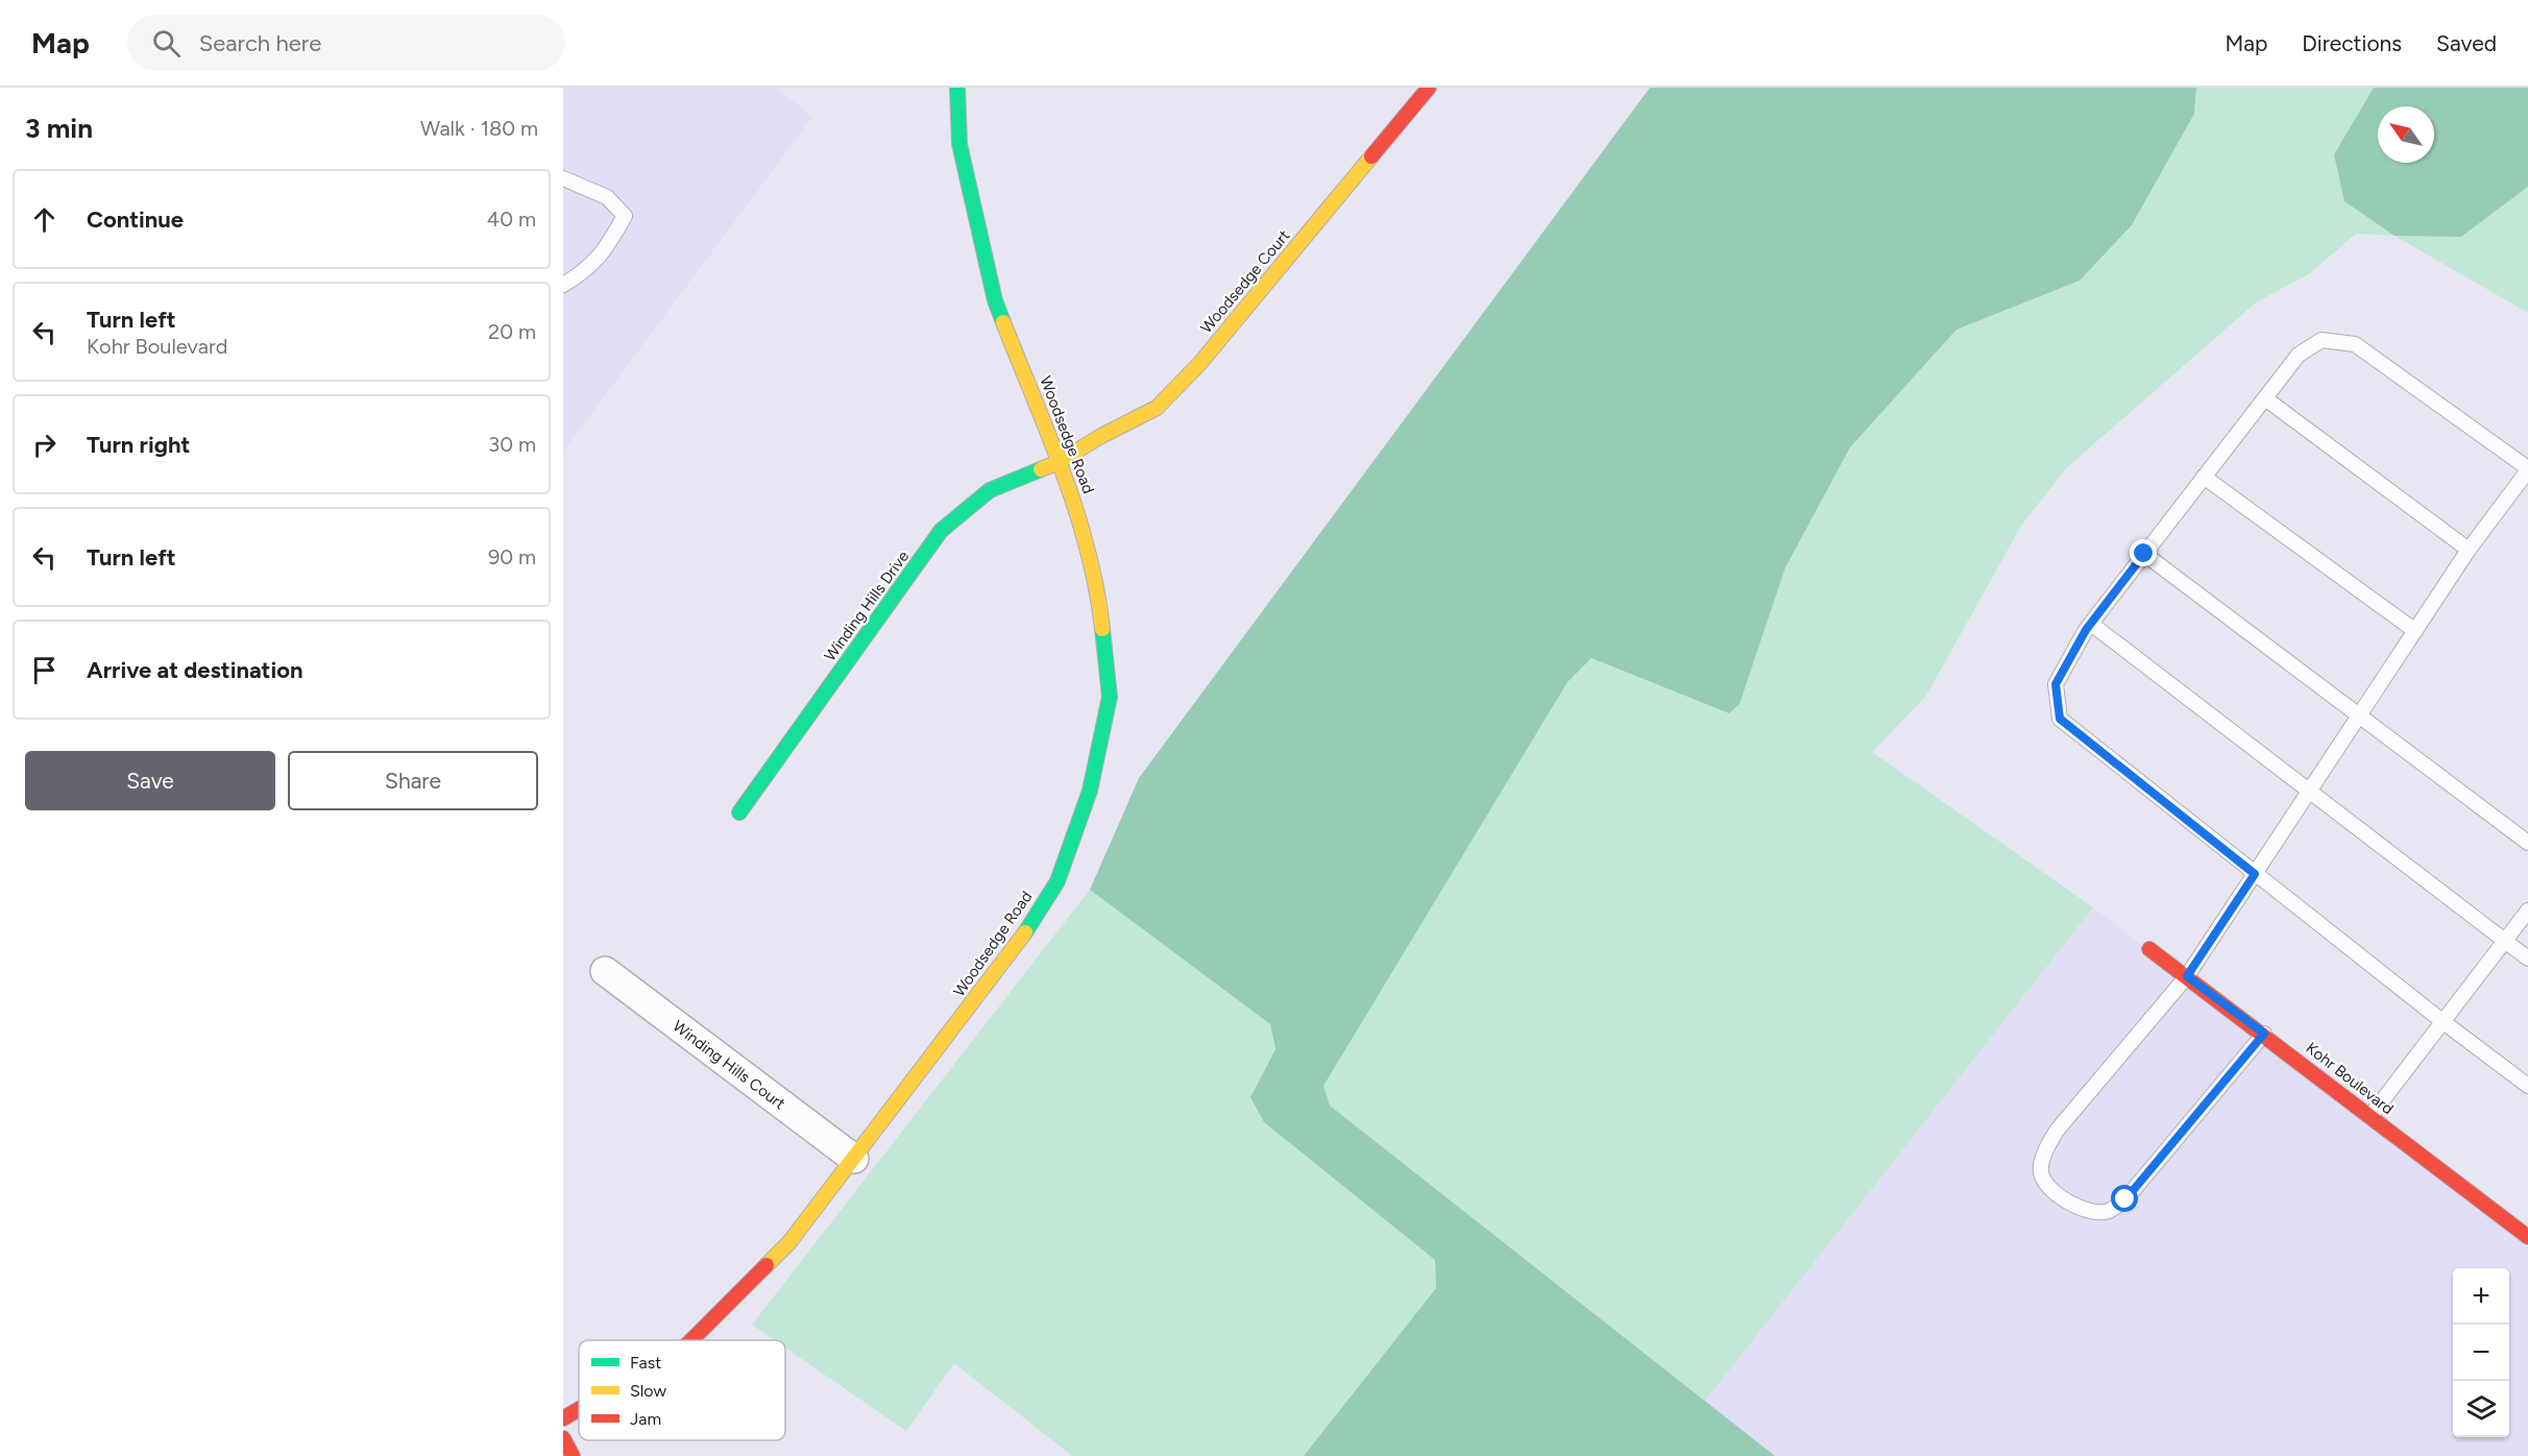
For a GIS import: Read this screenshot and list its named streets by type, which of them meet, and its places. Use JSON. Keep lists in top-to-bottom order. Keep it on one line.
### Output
{"streets":{"street":["Woodsedge Court","Woodsedge Road","Winding Hills Drive","Winding Hills Court","Kohr Boulevard"]},"crossings":[["Woodsedge Court","Woodsedge Road"],["Woodsedge Court","Winding Hills Drive"],["Woodsedge Road","Winding Hills Drive"],["Woodsedge Road","Winding Hills Court"]],"legend":["Fast","Slow","Jam"],"north":"top left","page":{"header":"Map","search":"Search here","nav":["Map","Directions","Saved"],"heading":["3 min","Walk · 180 m"],"list":[["Continue","40 m"],["Turn left","Kohr Boulevard","20 m"],["Turn right","30 m"],["Turn left","90 m"],"Arrive at destination"],"buttons":["Save","Share"],"map_buttons":["+","−"]}}
